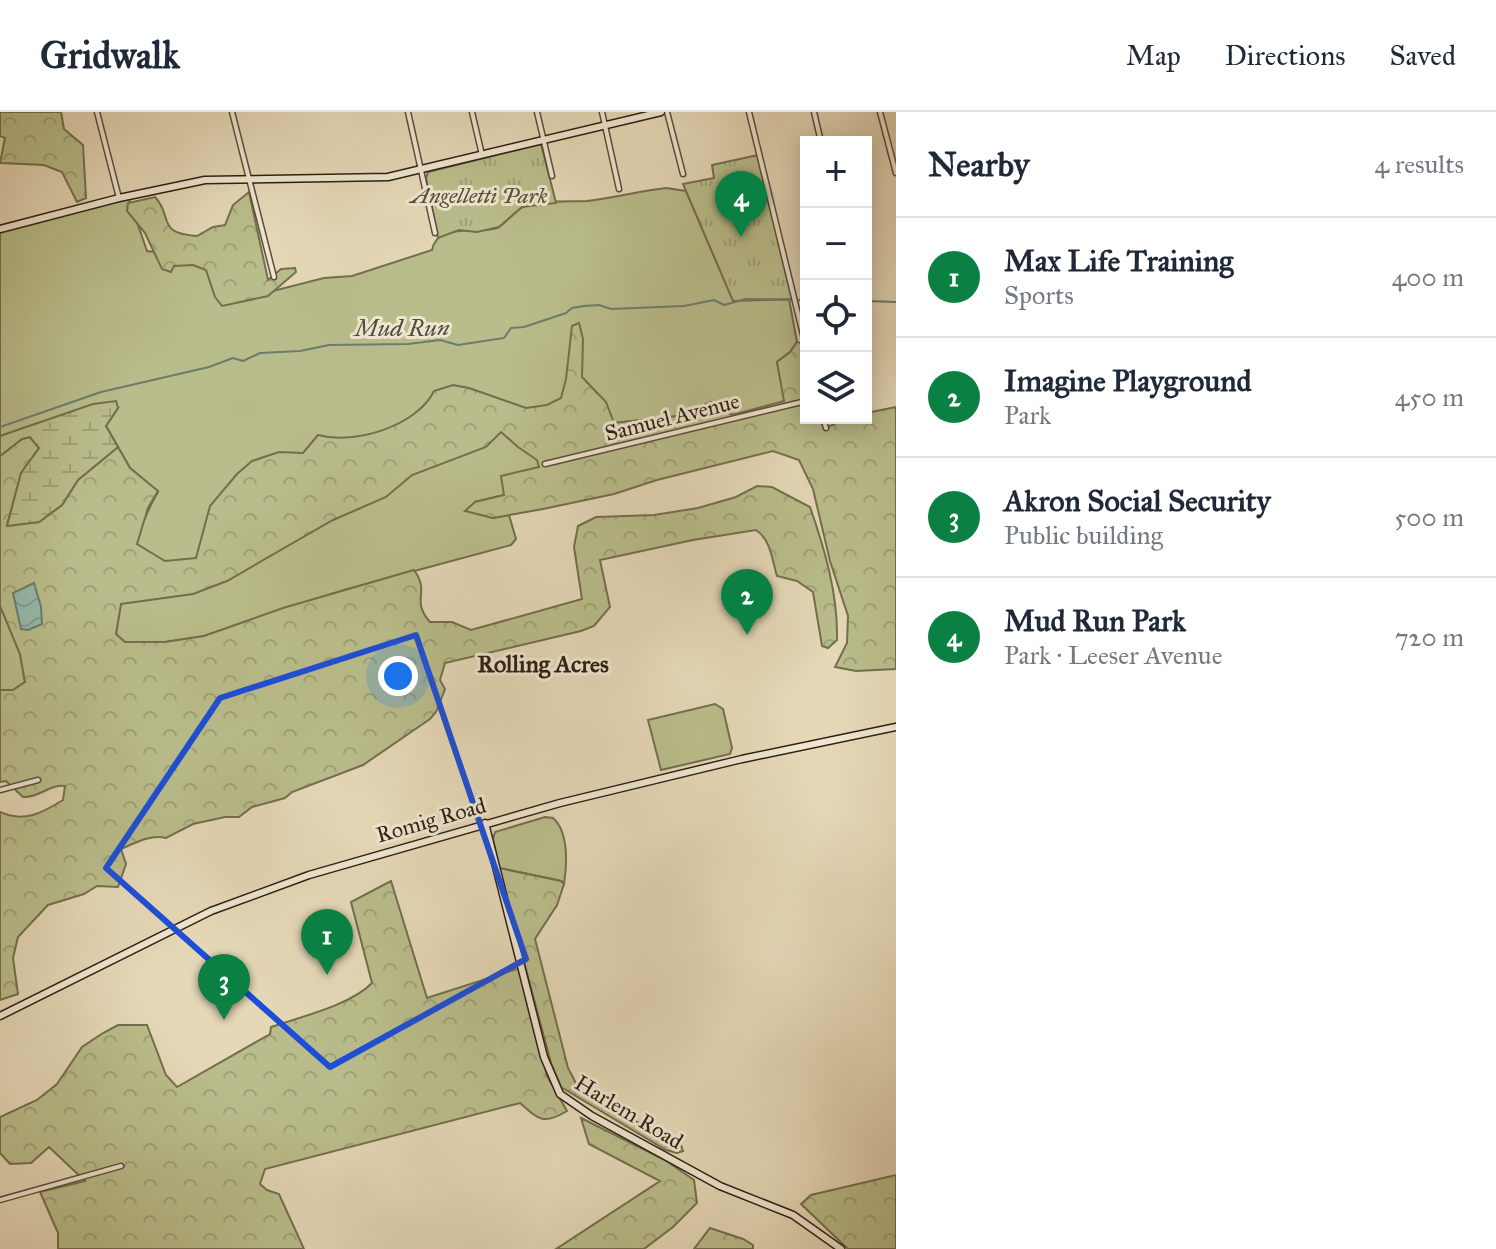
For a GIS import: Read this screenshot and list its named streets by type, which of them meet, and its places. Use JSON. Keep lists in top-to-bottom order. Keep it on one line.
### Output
{"streets":{"street":["Samuel Avenue","Romig Road","Harlem Road"]},"crossings":[["Romig Road","Harlem Road"]],"districts":["Rolling Acres"],"water":["Mud Run"],"parks":["Angelletti Park"],"page":{"header":"Gridwalk","nav":["Map","Directions","Saved"],"heading":["Nearby","4 results"],"map_buttons":["+","−"],"pins":["4","2","1","3"],"list":[{"mark":"1","name":"Max Life Training","note":"Sports","value":"400 m"},{"mark":"2","name":"Imagine Playground","note":"Park","value":"450 m"},{"mark":"3","name":"Akron Social Security","note":"Public building","value":"500 m"},{"mark":"4","name":"Mud Run Park","note":"Park · Leeser Avenue","value":"720 m"}]}}
